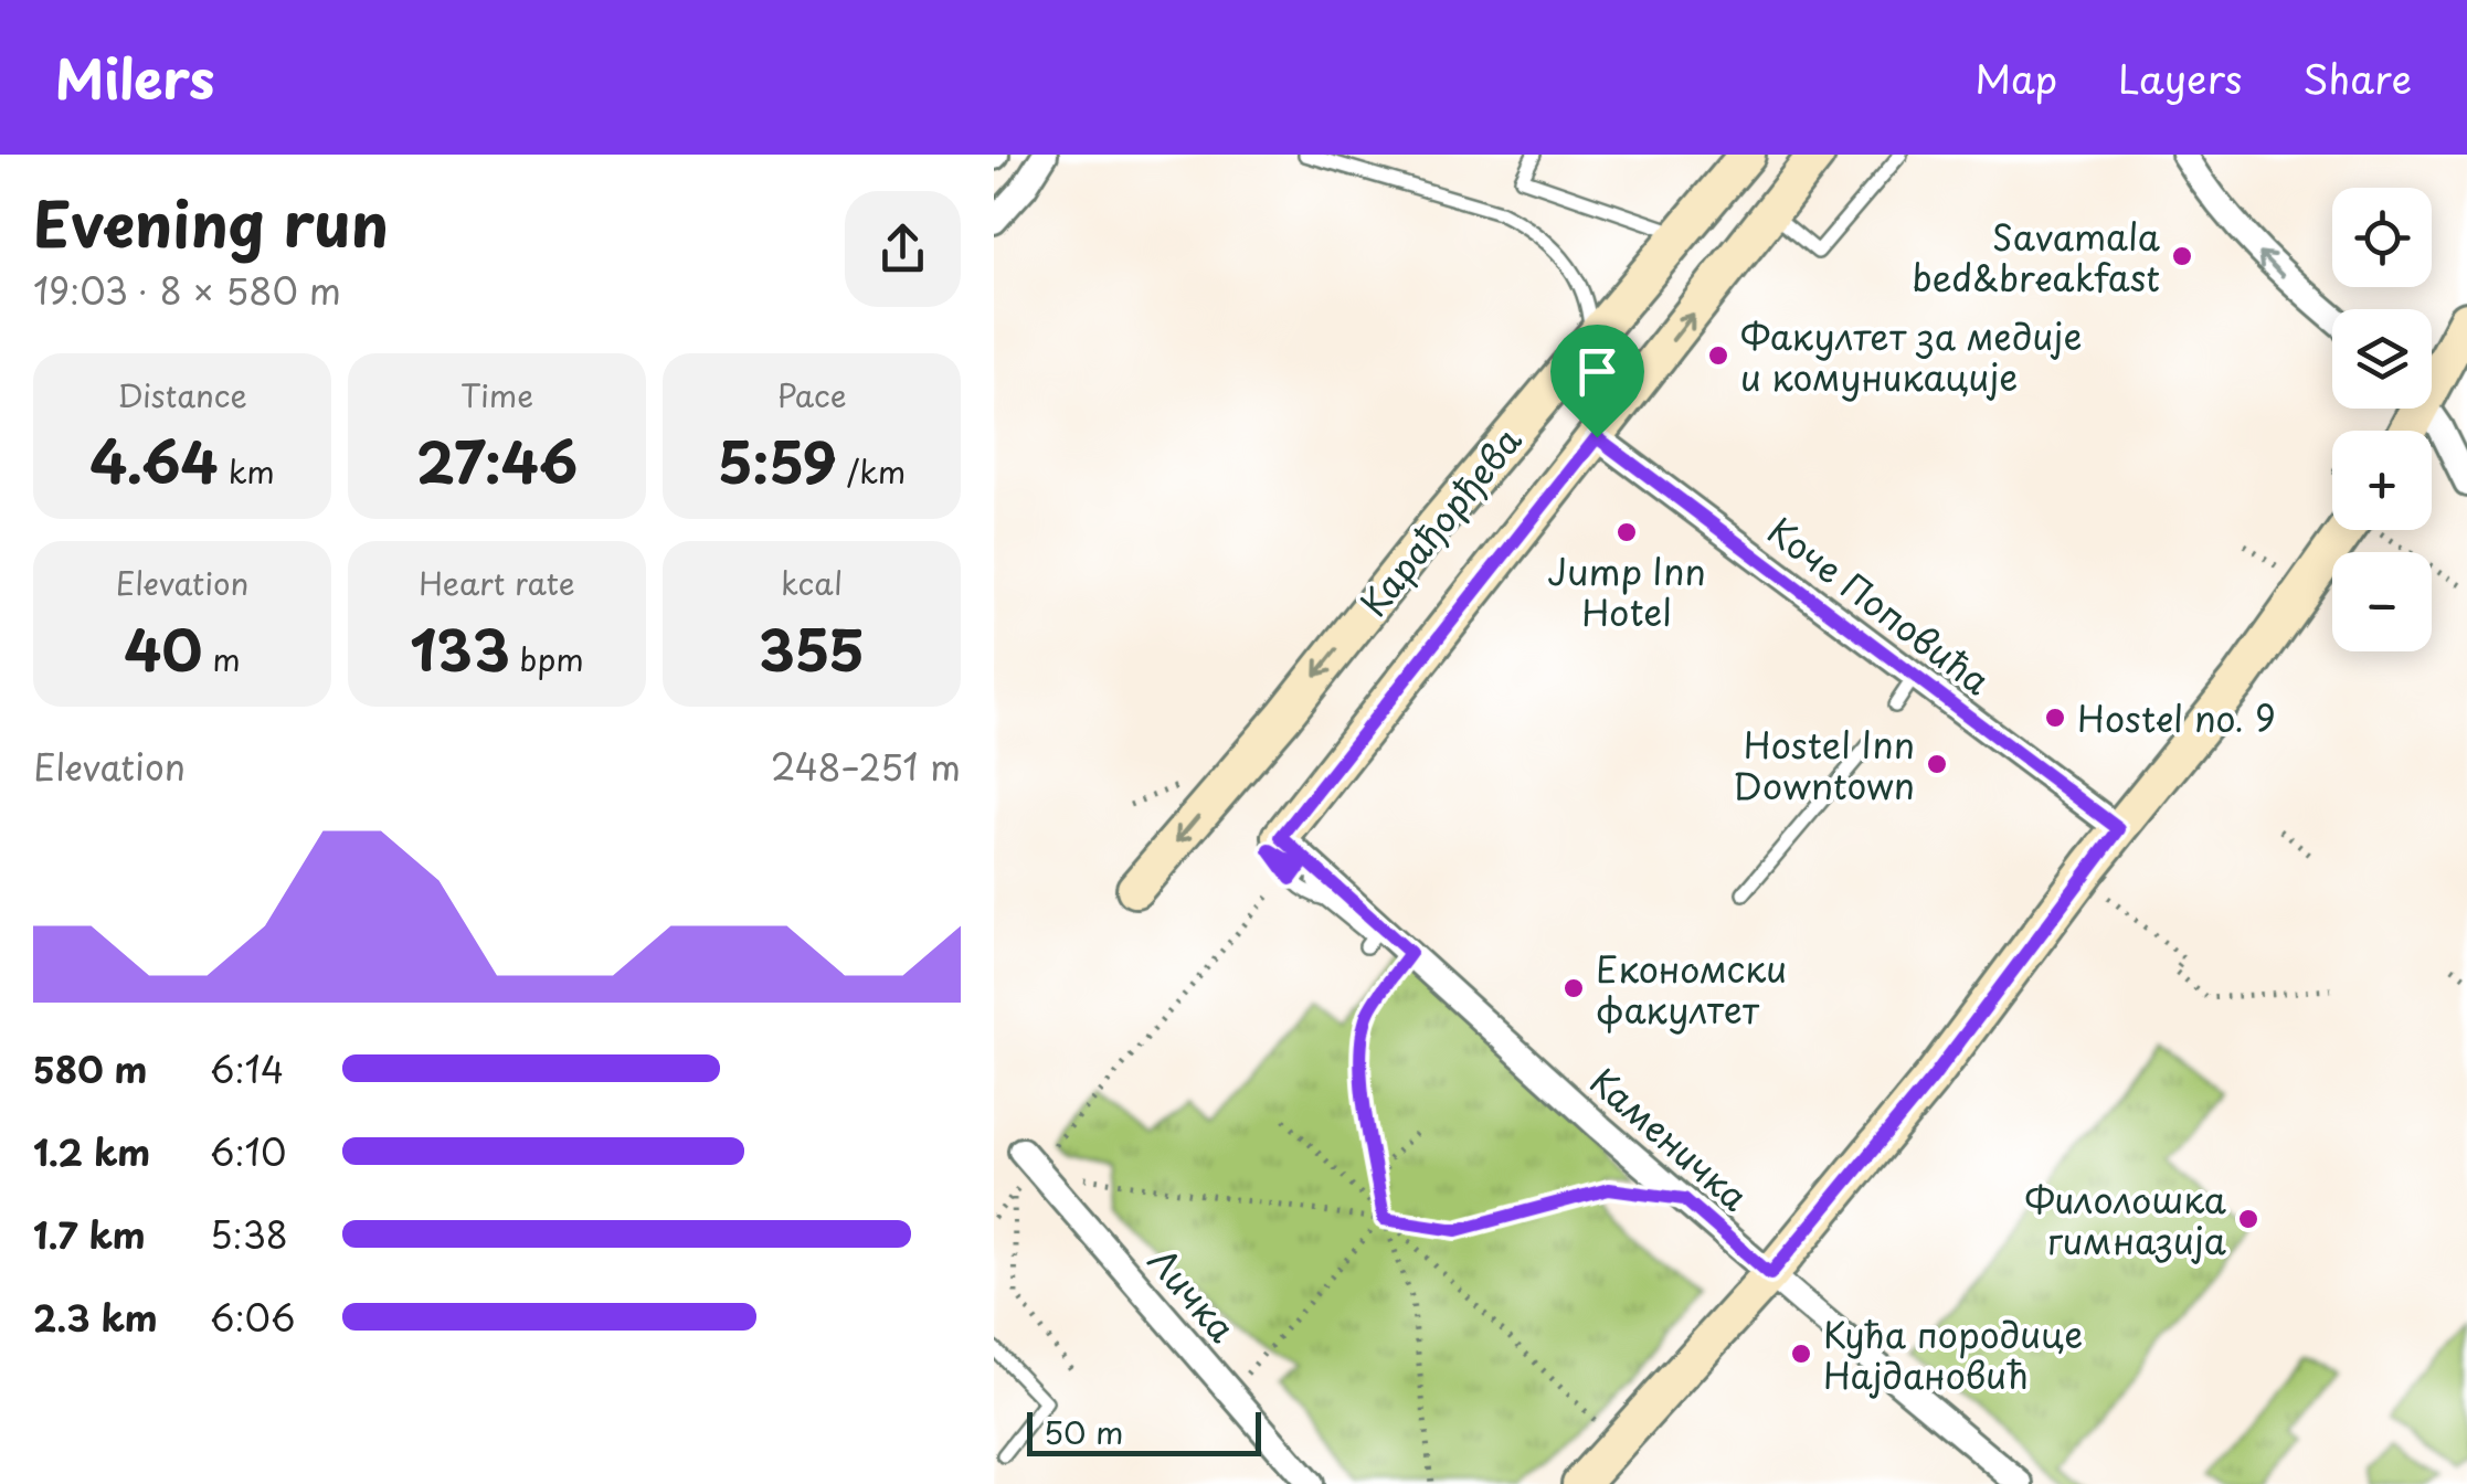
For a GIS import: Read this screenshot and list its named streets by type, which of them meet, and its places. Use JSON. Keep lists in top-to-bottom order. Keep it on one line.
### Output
{"streets":{"main road":["Карађорђева"],"street":["Коче Поповића","Каменичка","Личка"]},"crossings":[["Карађорђева","Коче Поповића"],["Карађорђева","Каменичка"]],"places":["Savamala bed&breakfast","Факултет за медије и комуникације","Jump Inn Hotel","Hostel no. 9","Hostel Inn Downtown","Економски факултет","Филолошка гимназија","Кућа породице Најдановић"],"scale_bar":"50 m","page":{"header":"Milers","nav":["Map","Layers","Share"],"heading":["Evening run","19:03 · 8 × 580 m"],"map_buttons":["+","−"],"stats":[["Distance","4.64 km"],["Time","27:46"],["Pace","5:59 /km"],["Elevation","40 m"],["Heart rate","133 bpm"],["kcal","355"]],"chart":["Elevation","248–251 m"],"list":[{"name":"580 m","note":"6:14"},{"name":"1.2 km","note":"6:10"},{"name":"1.7 km","note":"5:38"},{"name":"2.3 km","note":"6:06"}],"scale":"50 m"}}
